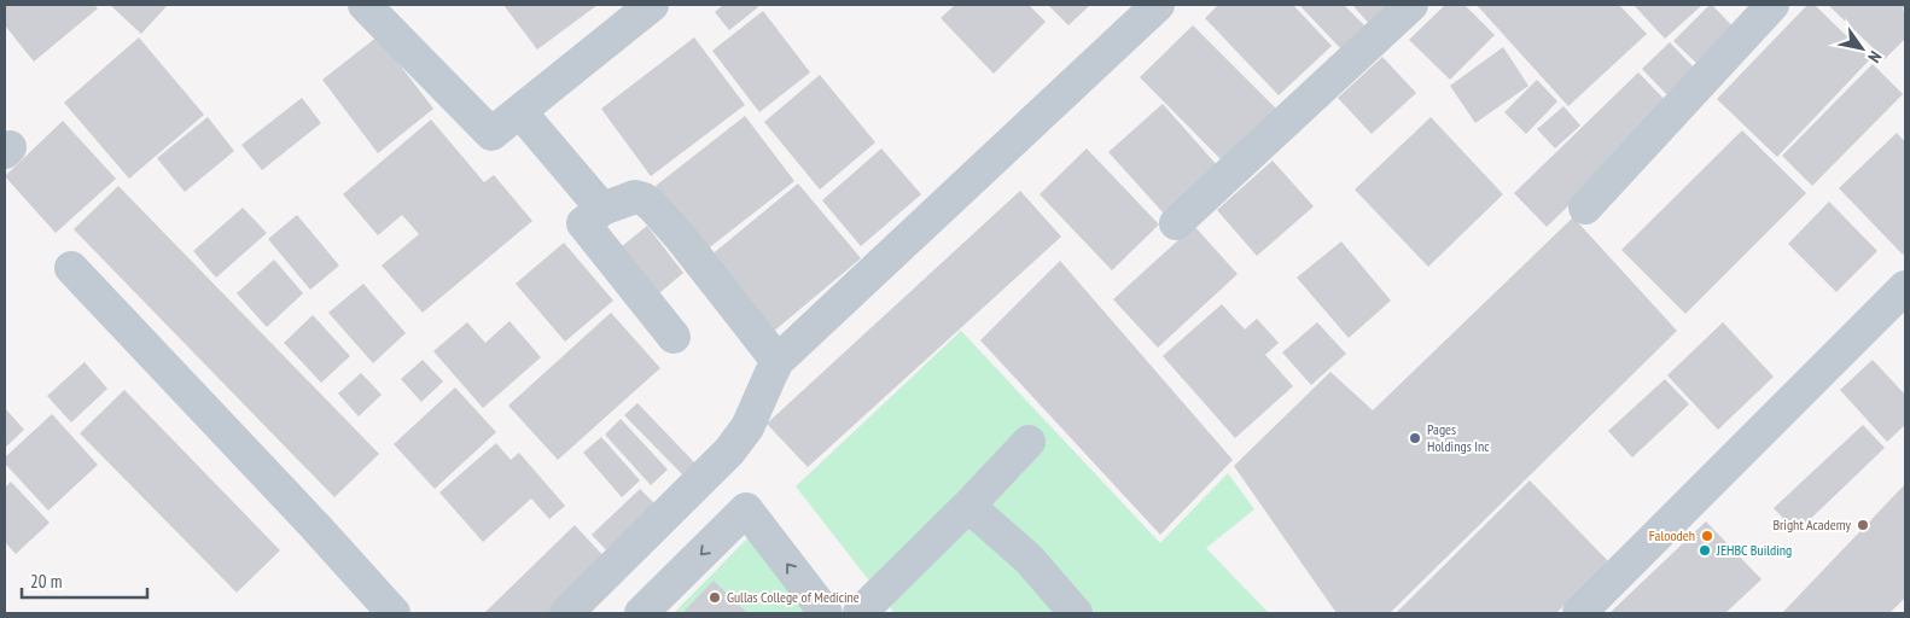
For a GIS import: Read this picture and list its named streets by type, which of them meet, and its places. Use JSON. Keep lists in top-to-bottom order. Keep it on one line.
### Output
{"places":["Pages Holdings Inc","Bright Academy","Faloodeh","JEHBC Building","Gullas College of Medicine"],"scale_bar":"20 m","north":"bottom right"}
